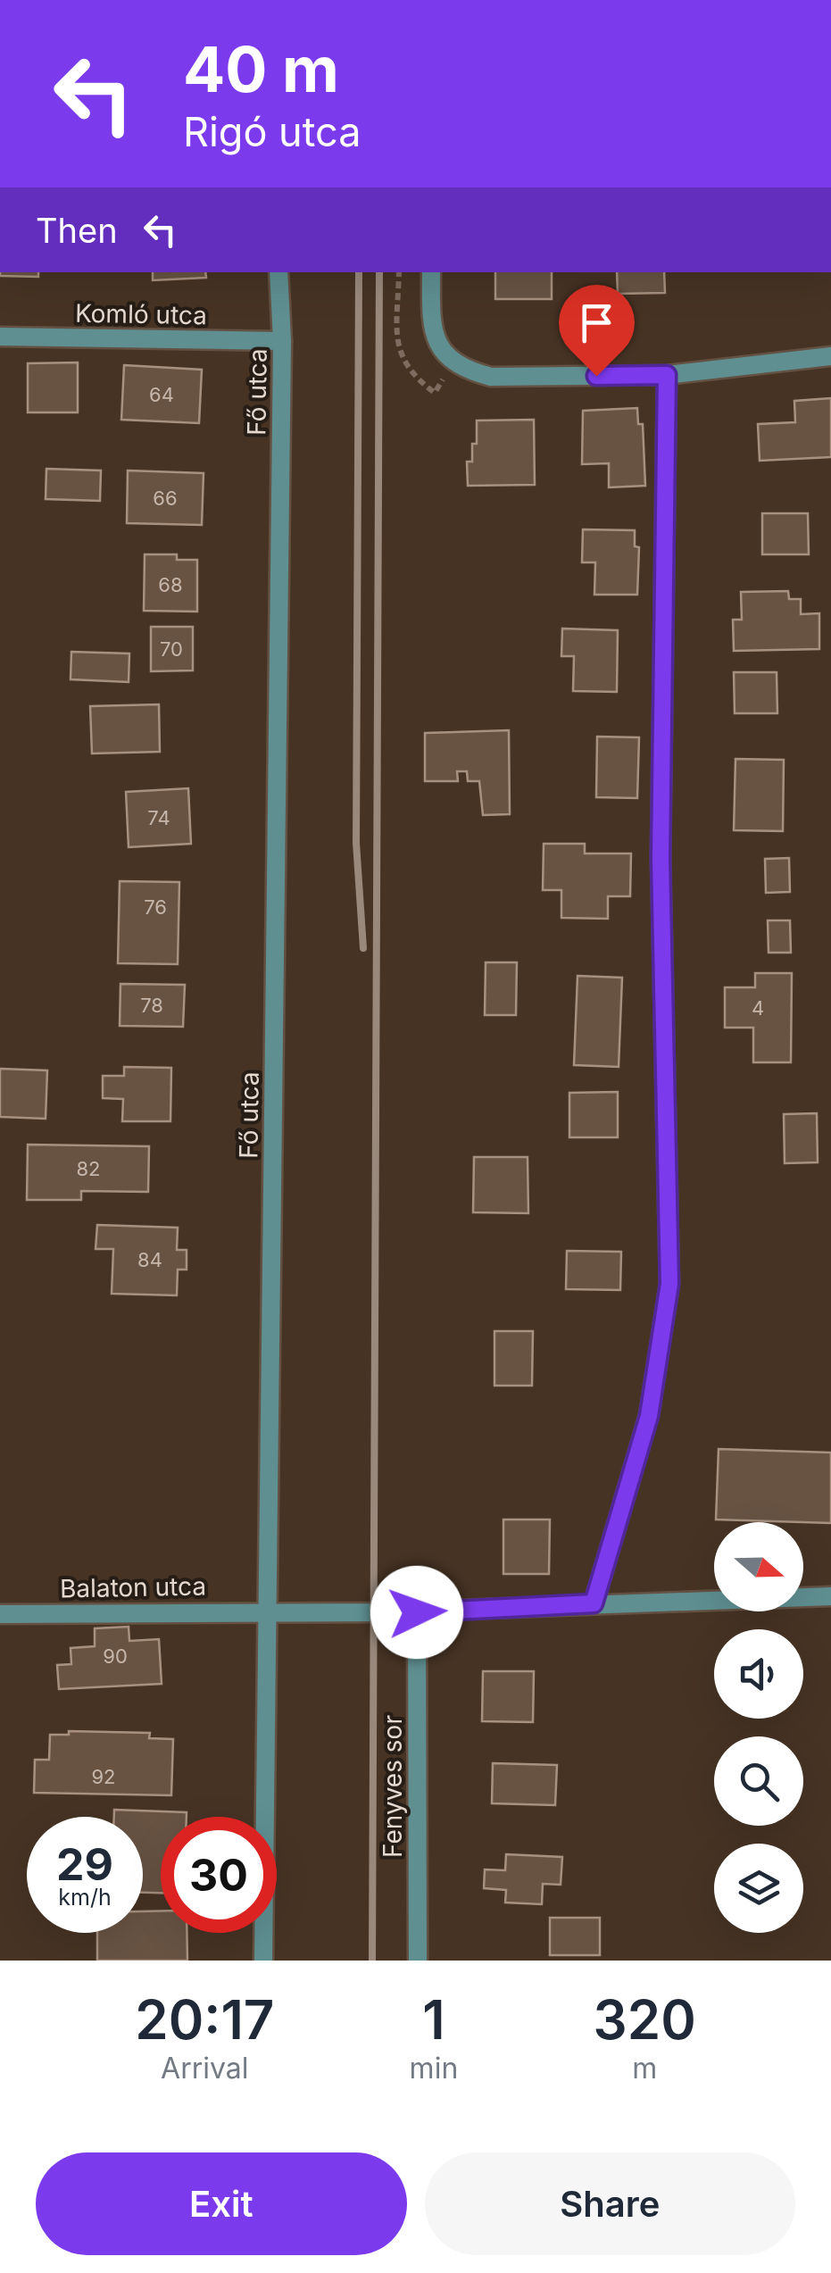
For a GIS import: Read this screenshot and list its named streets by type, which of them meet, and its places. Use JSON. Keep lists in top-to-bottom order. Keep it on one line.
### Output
{"streets":{"street":["Komló utca","Fő utca","Balaton utca","Fenyves sor"]},"crossings":[["Komló utca","Fő utca"],["Fő utca","Balaton utca"],["Balaton utca","Fenyves sor"]],"house_numbers":["64","66","68","70","74","76","78","4","82","84","90","92"],"north":"right","page":{"turn":["40 m","Rigó utca"],"then":"Then","speed":"29 km/h","limit":"30","eta":["20:17","Arrival","1","min","320","m"],"buttons":["Exit","Share"]}}
